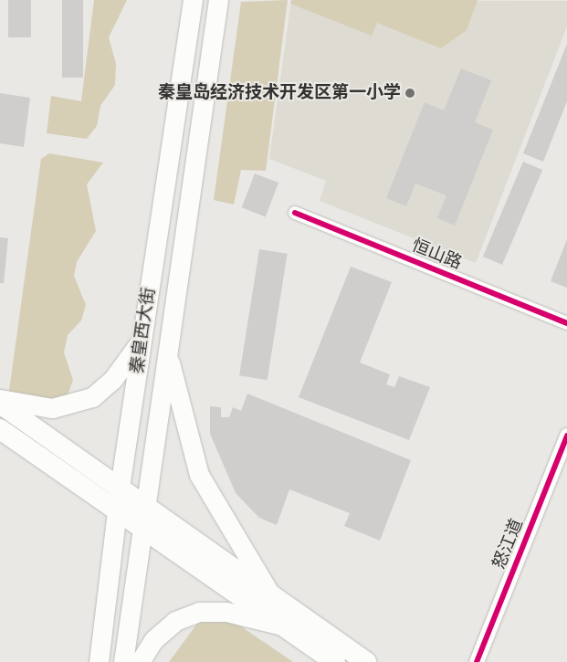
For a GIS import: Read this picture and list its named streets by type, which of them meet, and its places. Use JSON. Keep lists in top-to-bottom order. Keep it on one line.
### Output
{"streets":{"main road":["秦皇西大街"],"street":["恒山路","怒江道"]},"places":["秦皇岛经济技术开发区第一小学"]}
